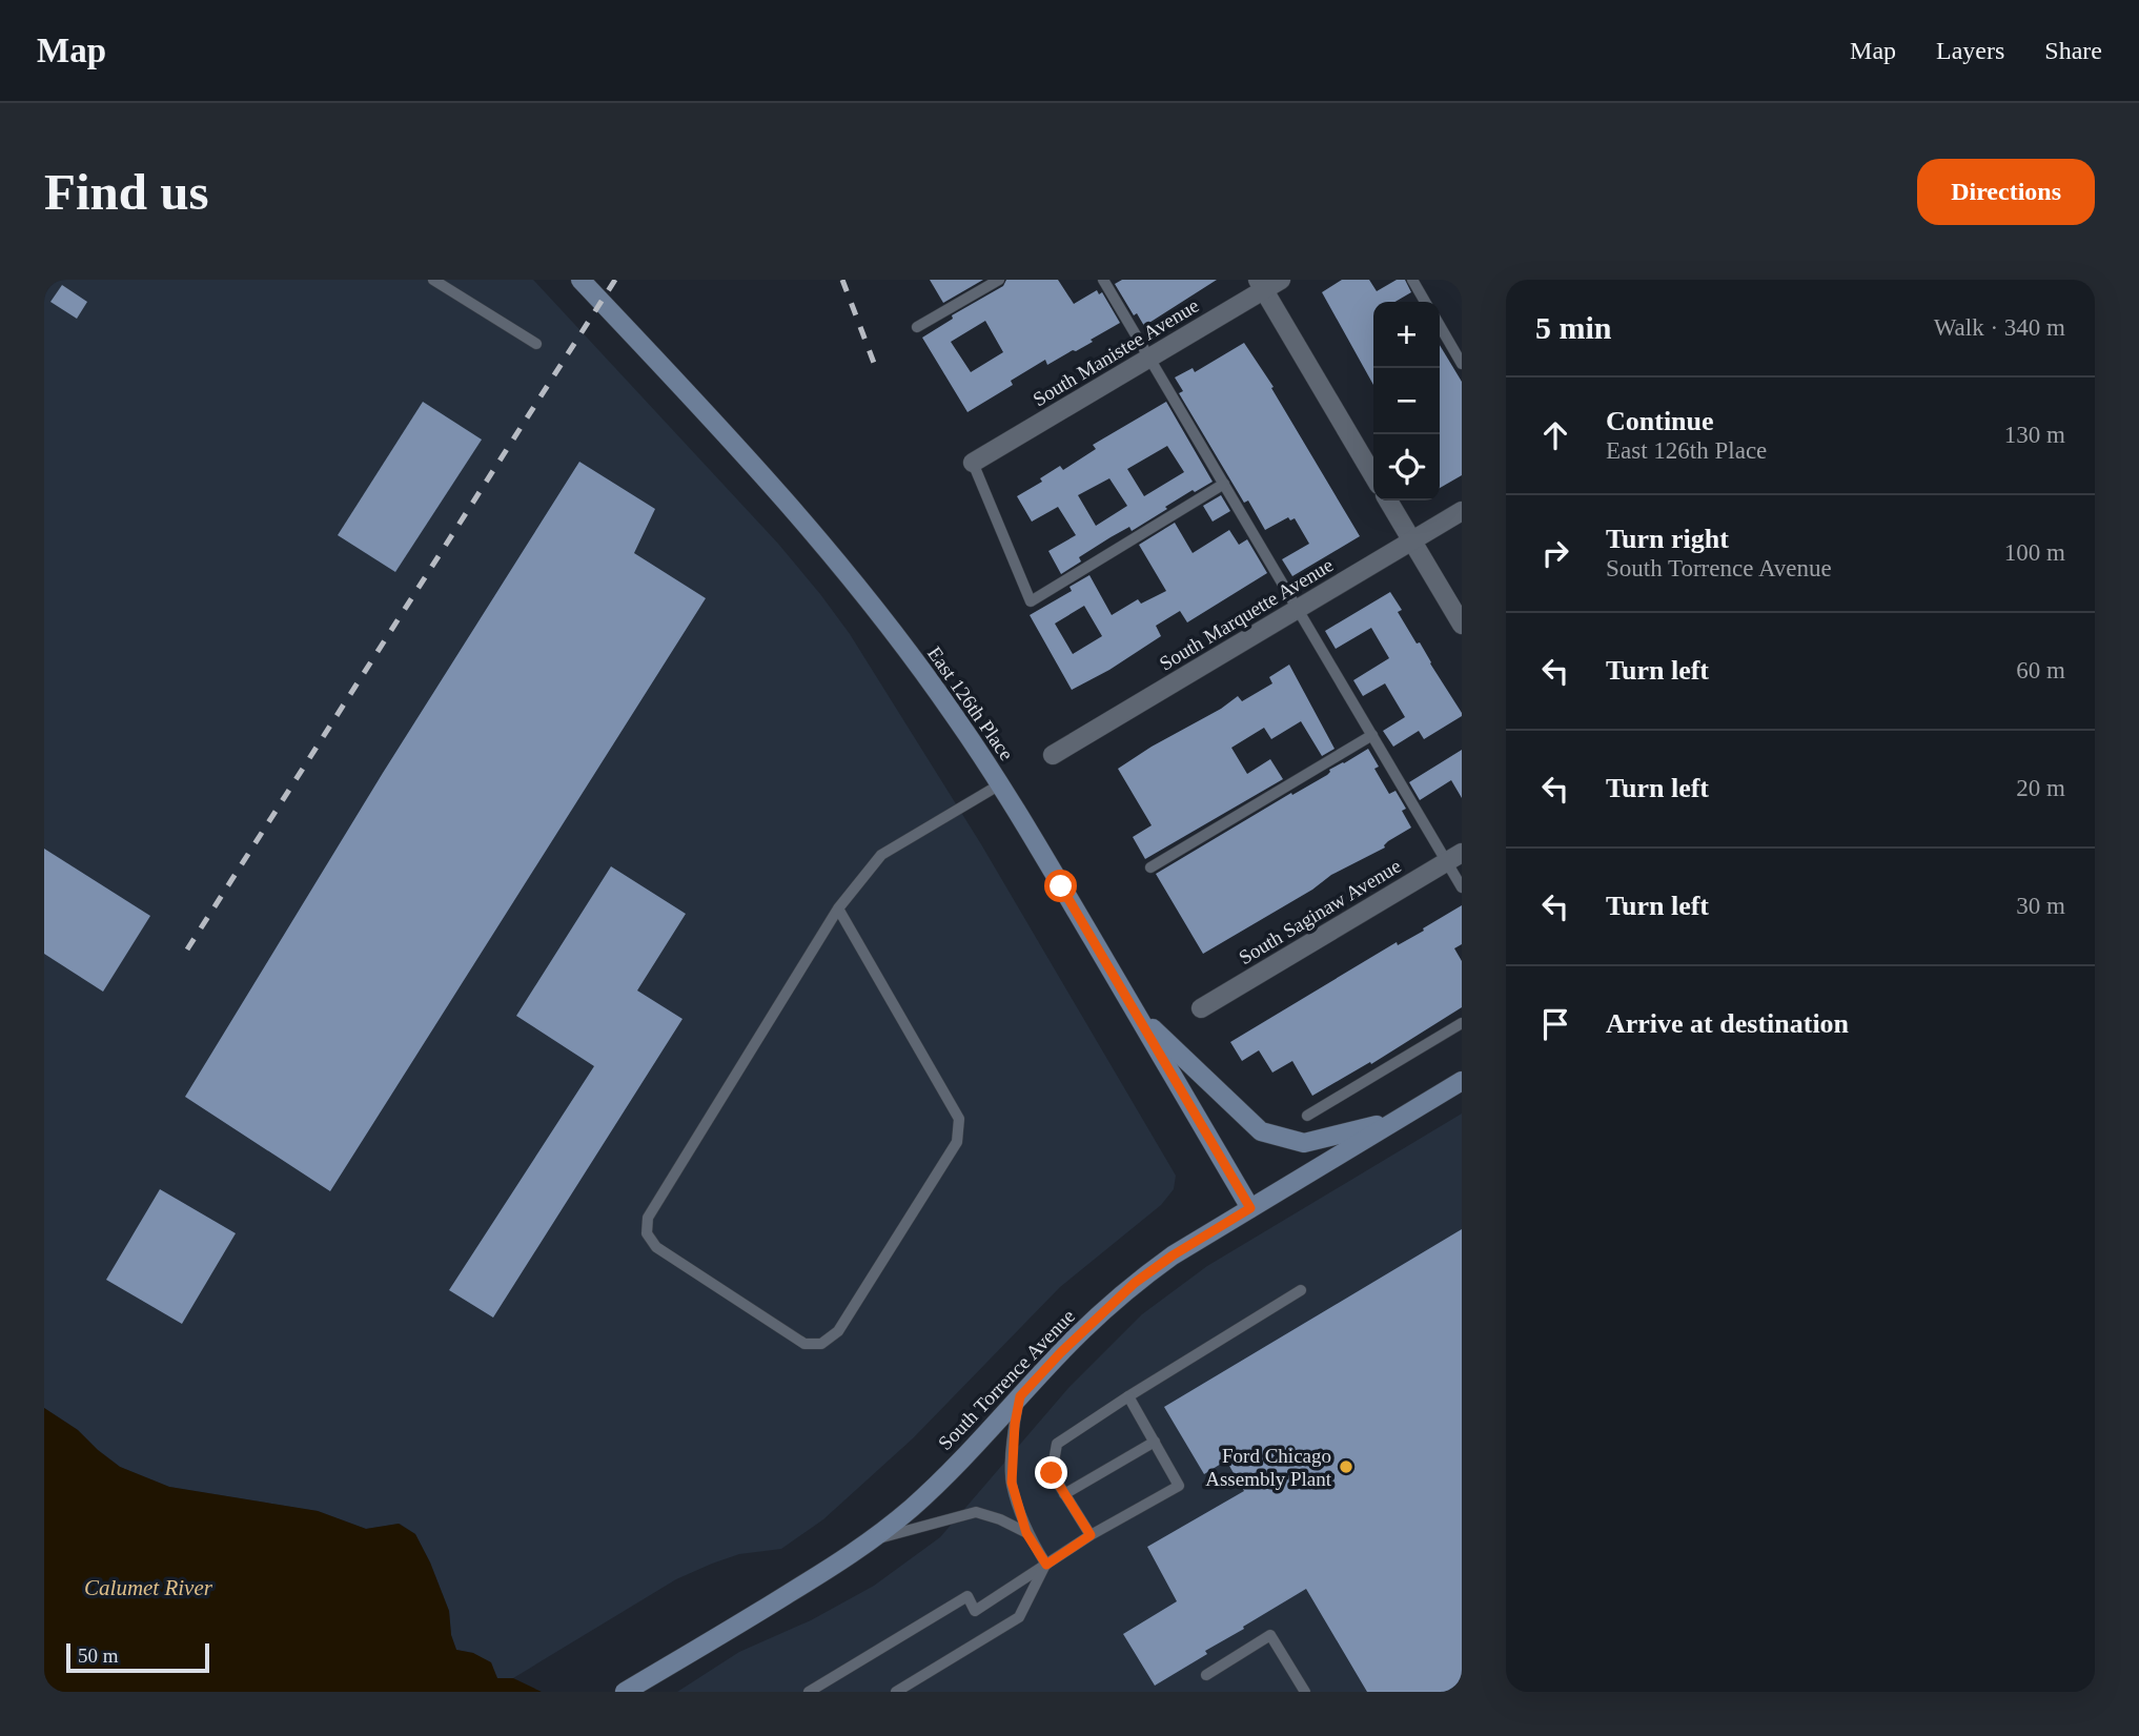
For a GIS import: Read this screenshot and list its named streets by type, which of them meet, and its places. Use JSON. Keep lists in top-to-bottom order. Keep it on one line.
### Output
{"streets":{"main road":["East 126th Place","South Torrence Avenue"],"street":["South Manistee Avenue","South Marquette Avenue","South Saginaw Avenue"]},"crossings":[["East 126th Place","South Torrence Avenue"]],"water":["Calumet River"],"places":["Ford Chicago Assembly Plant"],"scale_bar":"50 m","page":{"header":"Map","nav":["Map","Layers","Share"],"buttons":"Directions","title":"Find us","heading":["5 min","Walk · 340 m"],"map_buttons":["+","−"],"list":[["Continue","East 126th Place","130 m"],["Turn right","South Torrence Avenue","100 m"],["Turn left","60 m"],["Turn left","20 m"],["Turn left","30 m"],"Arrive at destination"],"scale":"50 m"}}
